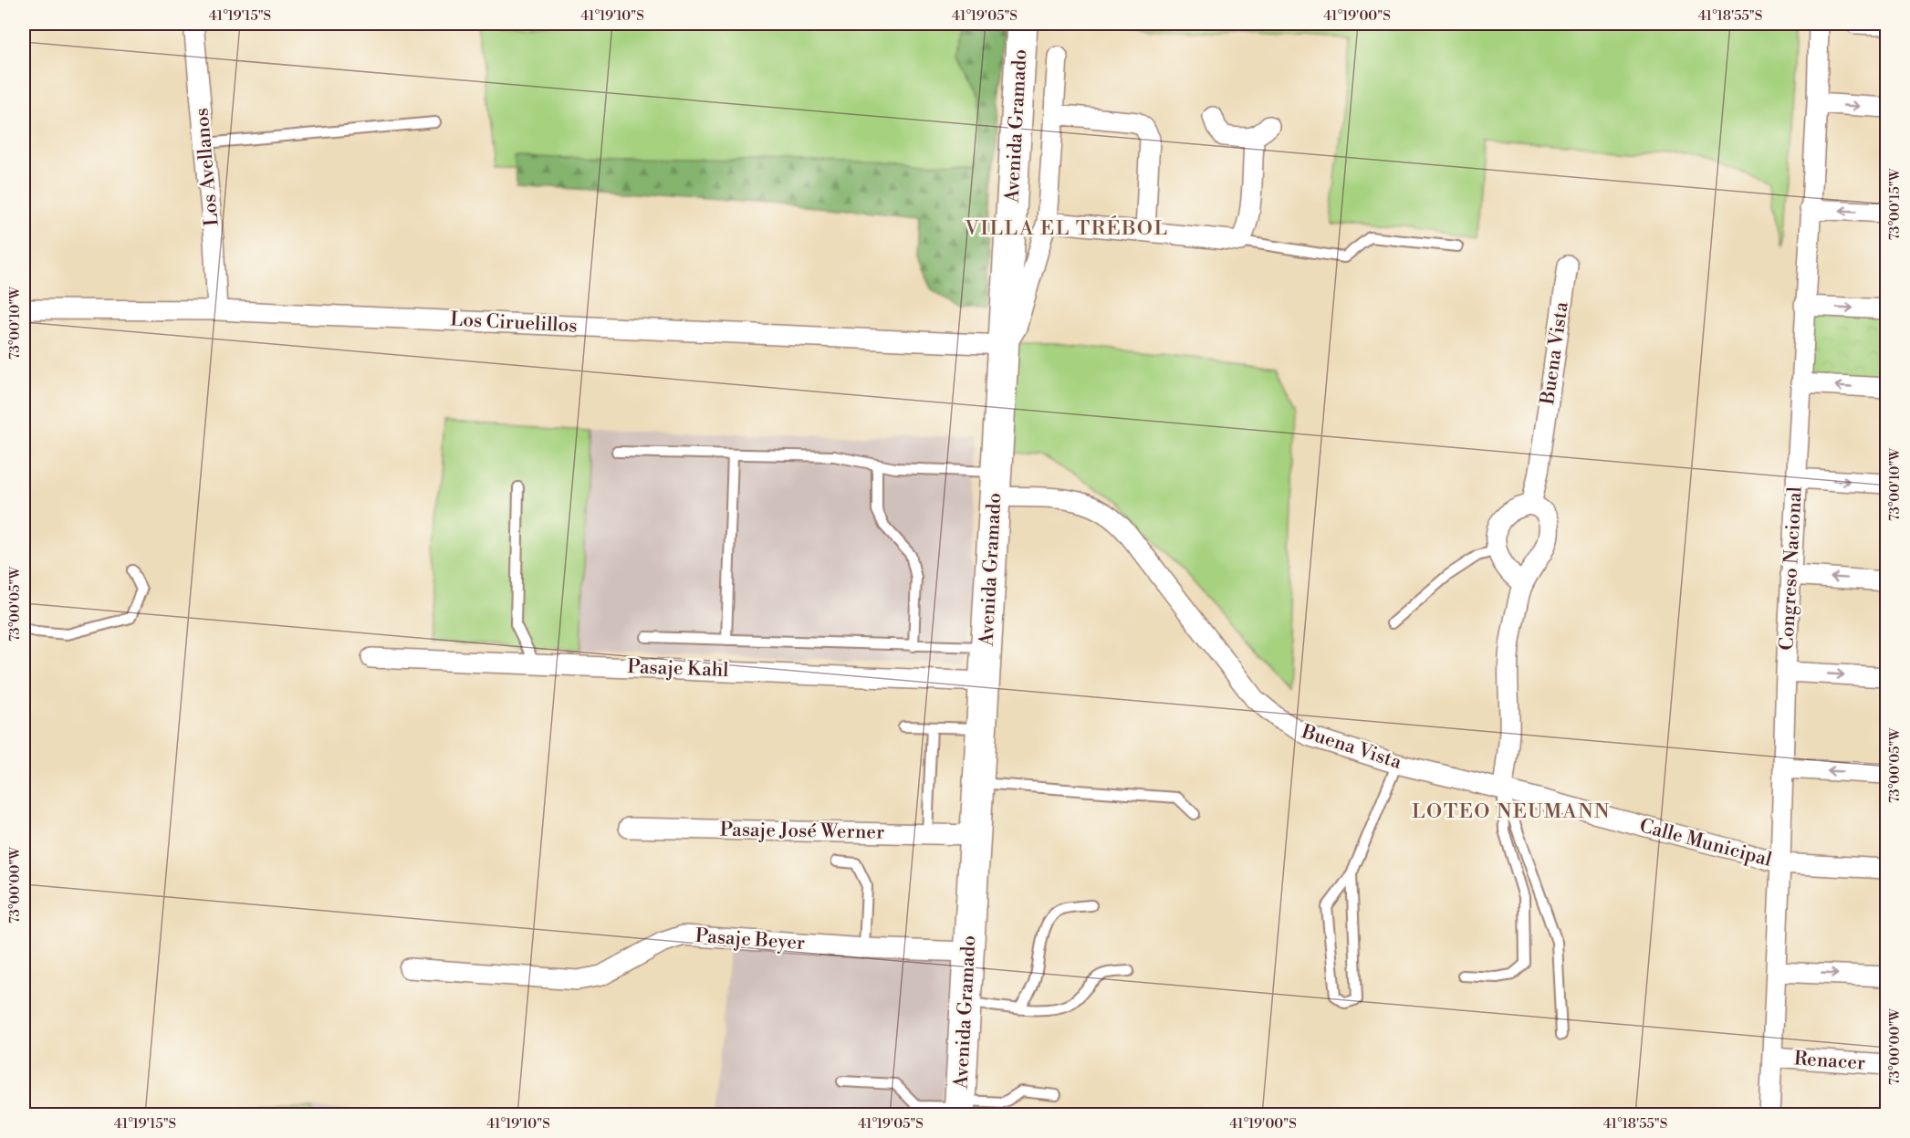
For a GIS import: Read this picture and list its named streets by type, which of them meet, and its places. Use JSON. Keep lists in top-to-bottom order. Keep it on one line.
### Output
{"streets":{"main road":["Avenida Gramado"],"street":["Los Avellanos","Los Ciruelillos","Buena Vista","Congreso Nacional","Pasaje Kahl","Pasaje José Werner","Calle Municipal","Pasaje Beyer","Renacer"]},"crossings":[["Avenida Gramado","Los Ciruelillos"],["Avenida Gramado","Buena Vista"],["Avenida Gramado","Pasaje Kahl"],["Avenida Gramado","Pasaje José Werner"],["Avenida Gramado","Pasaje Beyer"],["Los Avellanos","Los Ciruelillos"],["Buena Vista","Calle Municipal"],["Congreso Nacional","Calle Municipal"],["Congreso Nacional","Renacer"]],"districts":["VILLA EL TRÉBOL","LOTEO NEUMANN"],"coordinates":["41°19'15\"S","41°19'10\"S","41°19'05\"S","41°19'00\"S","41°18'55\"S","73°00'15\"W","73°00'10\"W","73°00'05\"W","73°00'00\"W"]}
